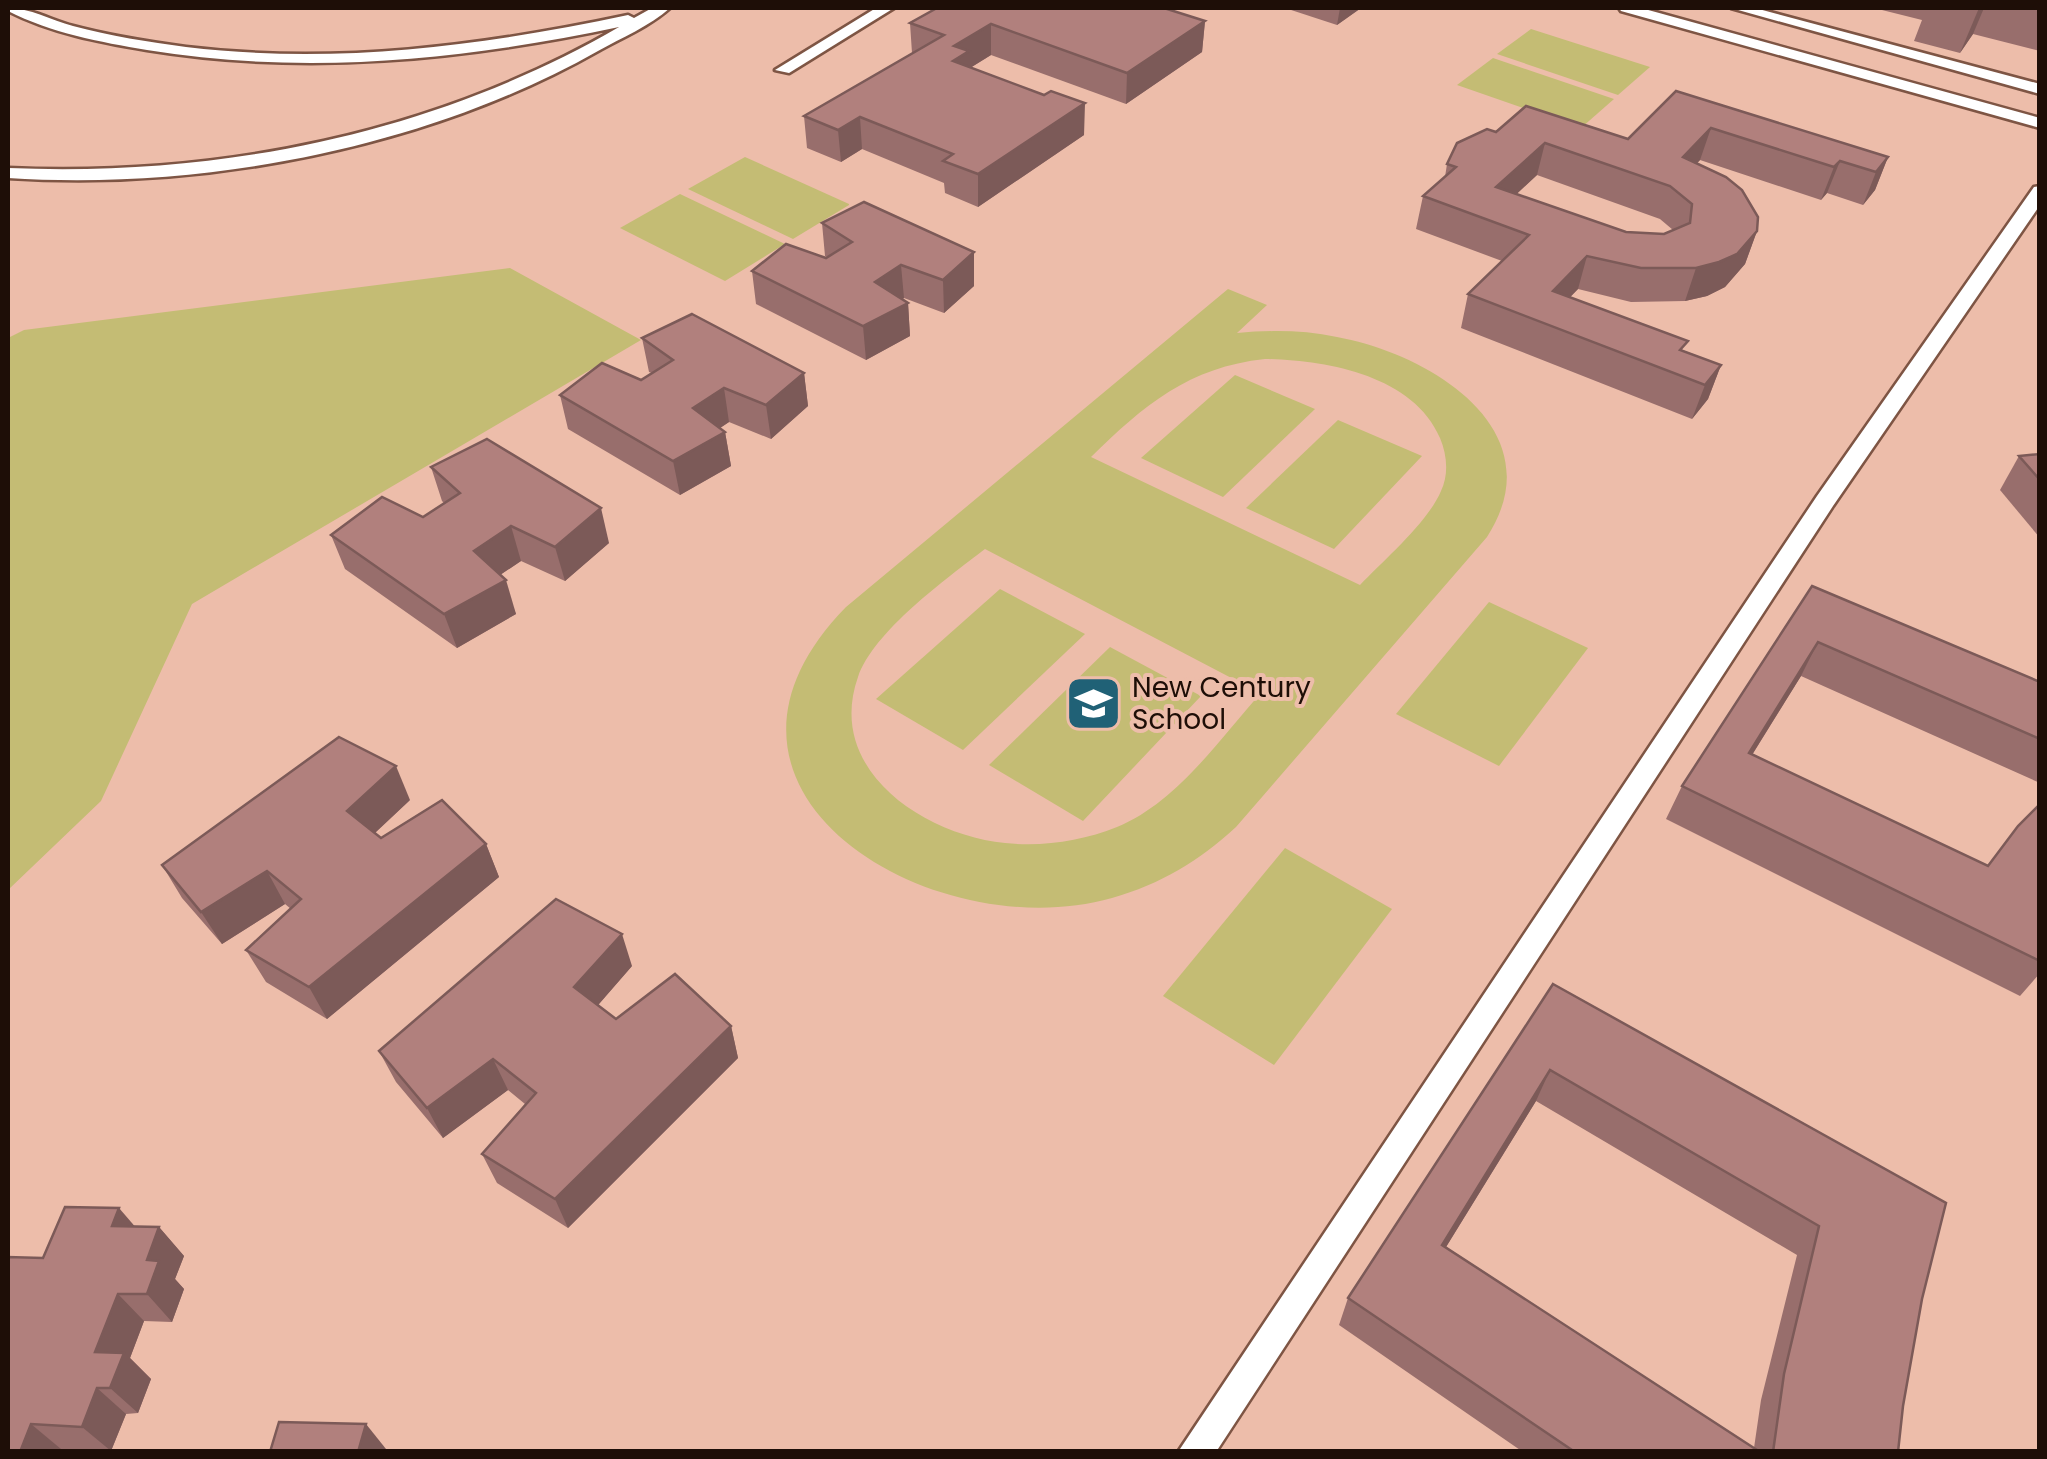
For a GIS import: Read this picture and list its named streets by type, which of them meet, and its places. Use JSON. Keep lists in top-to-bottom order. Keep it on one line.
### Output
{"places":{"school or university":["New Century School"]}}
